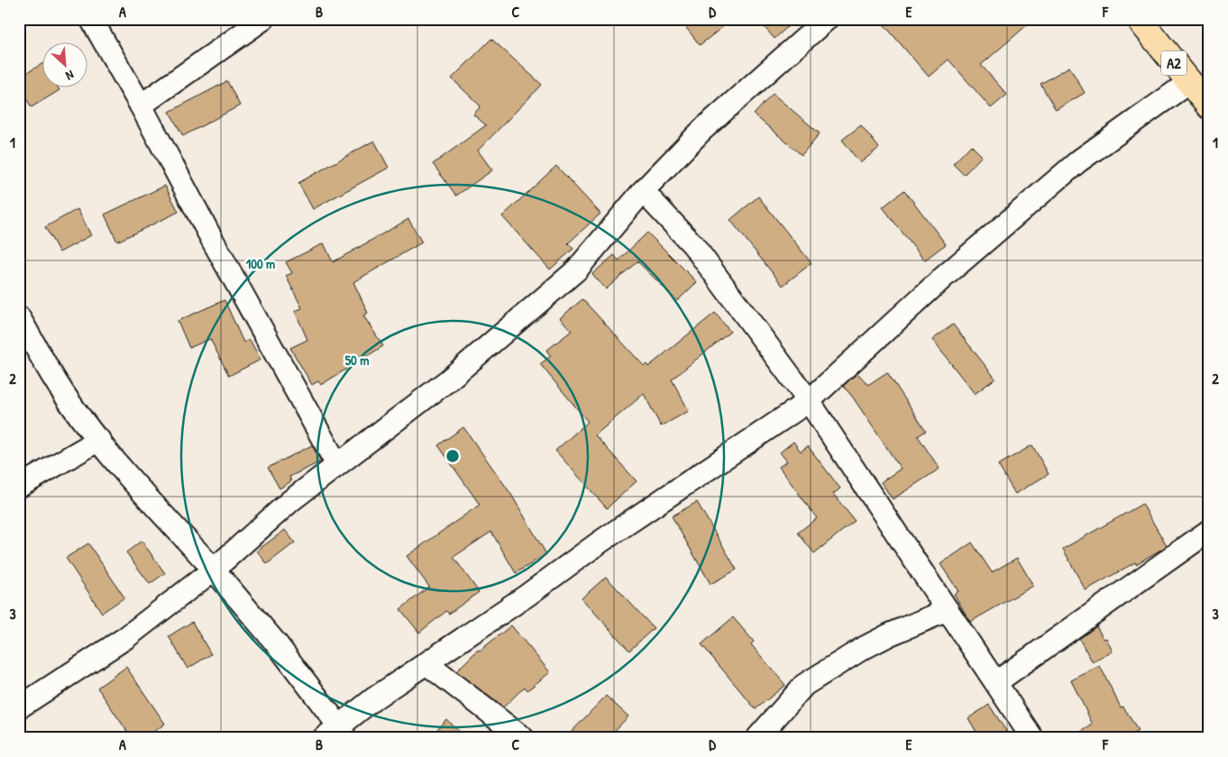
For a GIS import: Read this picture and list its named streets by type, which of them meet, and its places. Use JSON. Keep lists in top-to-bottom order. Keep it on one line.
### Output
{"streets":{"highway":["A2"]},"north":"bottom right","grid":{"columns":["A","B","C","D","E","F"],"rows":["1","2","3"]},"rings":["100 m","50 m"]}
